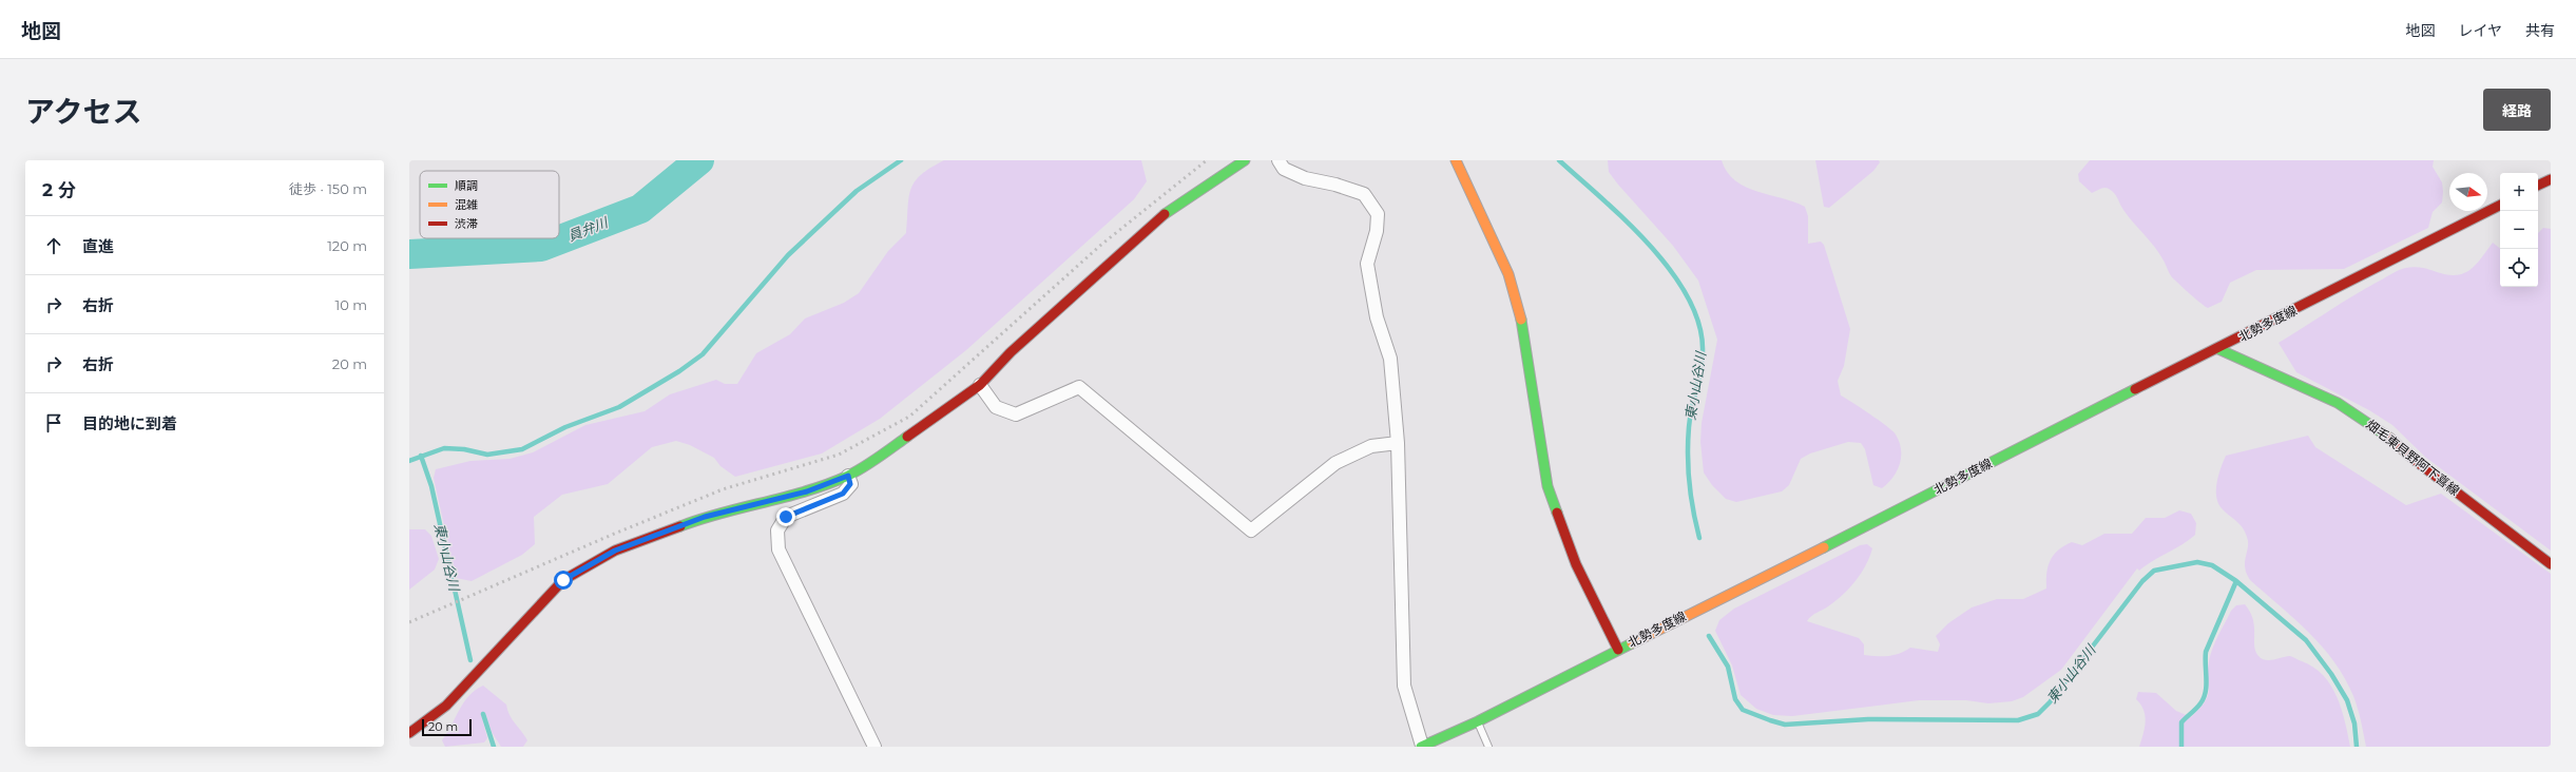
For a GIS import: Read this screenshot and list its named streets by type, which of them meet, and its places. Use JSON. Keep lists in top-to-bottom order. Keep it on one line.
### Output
{"streets":{"main road":["北勢多度線","畑毛東貝野阿下喜線"]},"crossings":[["北勢多度線","畑毛東貝野阿下喜線"]],"water":["員弁川","東小山谷川"],"legend":["順調","混雑","渋滞"],"scale_bar":"20 m","north":"right","page":{"header":"地図","nav":["地図","レイヤ","共有"],"title":"アクセス","buttons":"経路","heading":["2 分","徒歩 · 150 m"],"map_buttons":["+","−"],"list":[["直進","120 m"],["右折","10 m"],["右折","20 m"],"目的地に到着"],"scale":"20 m"}}
